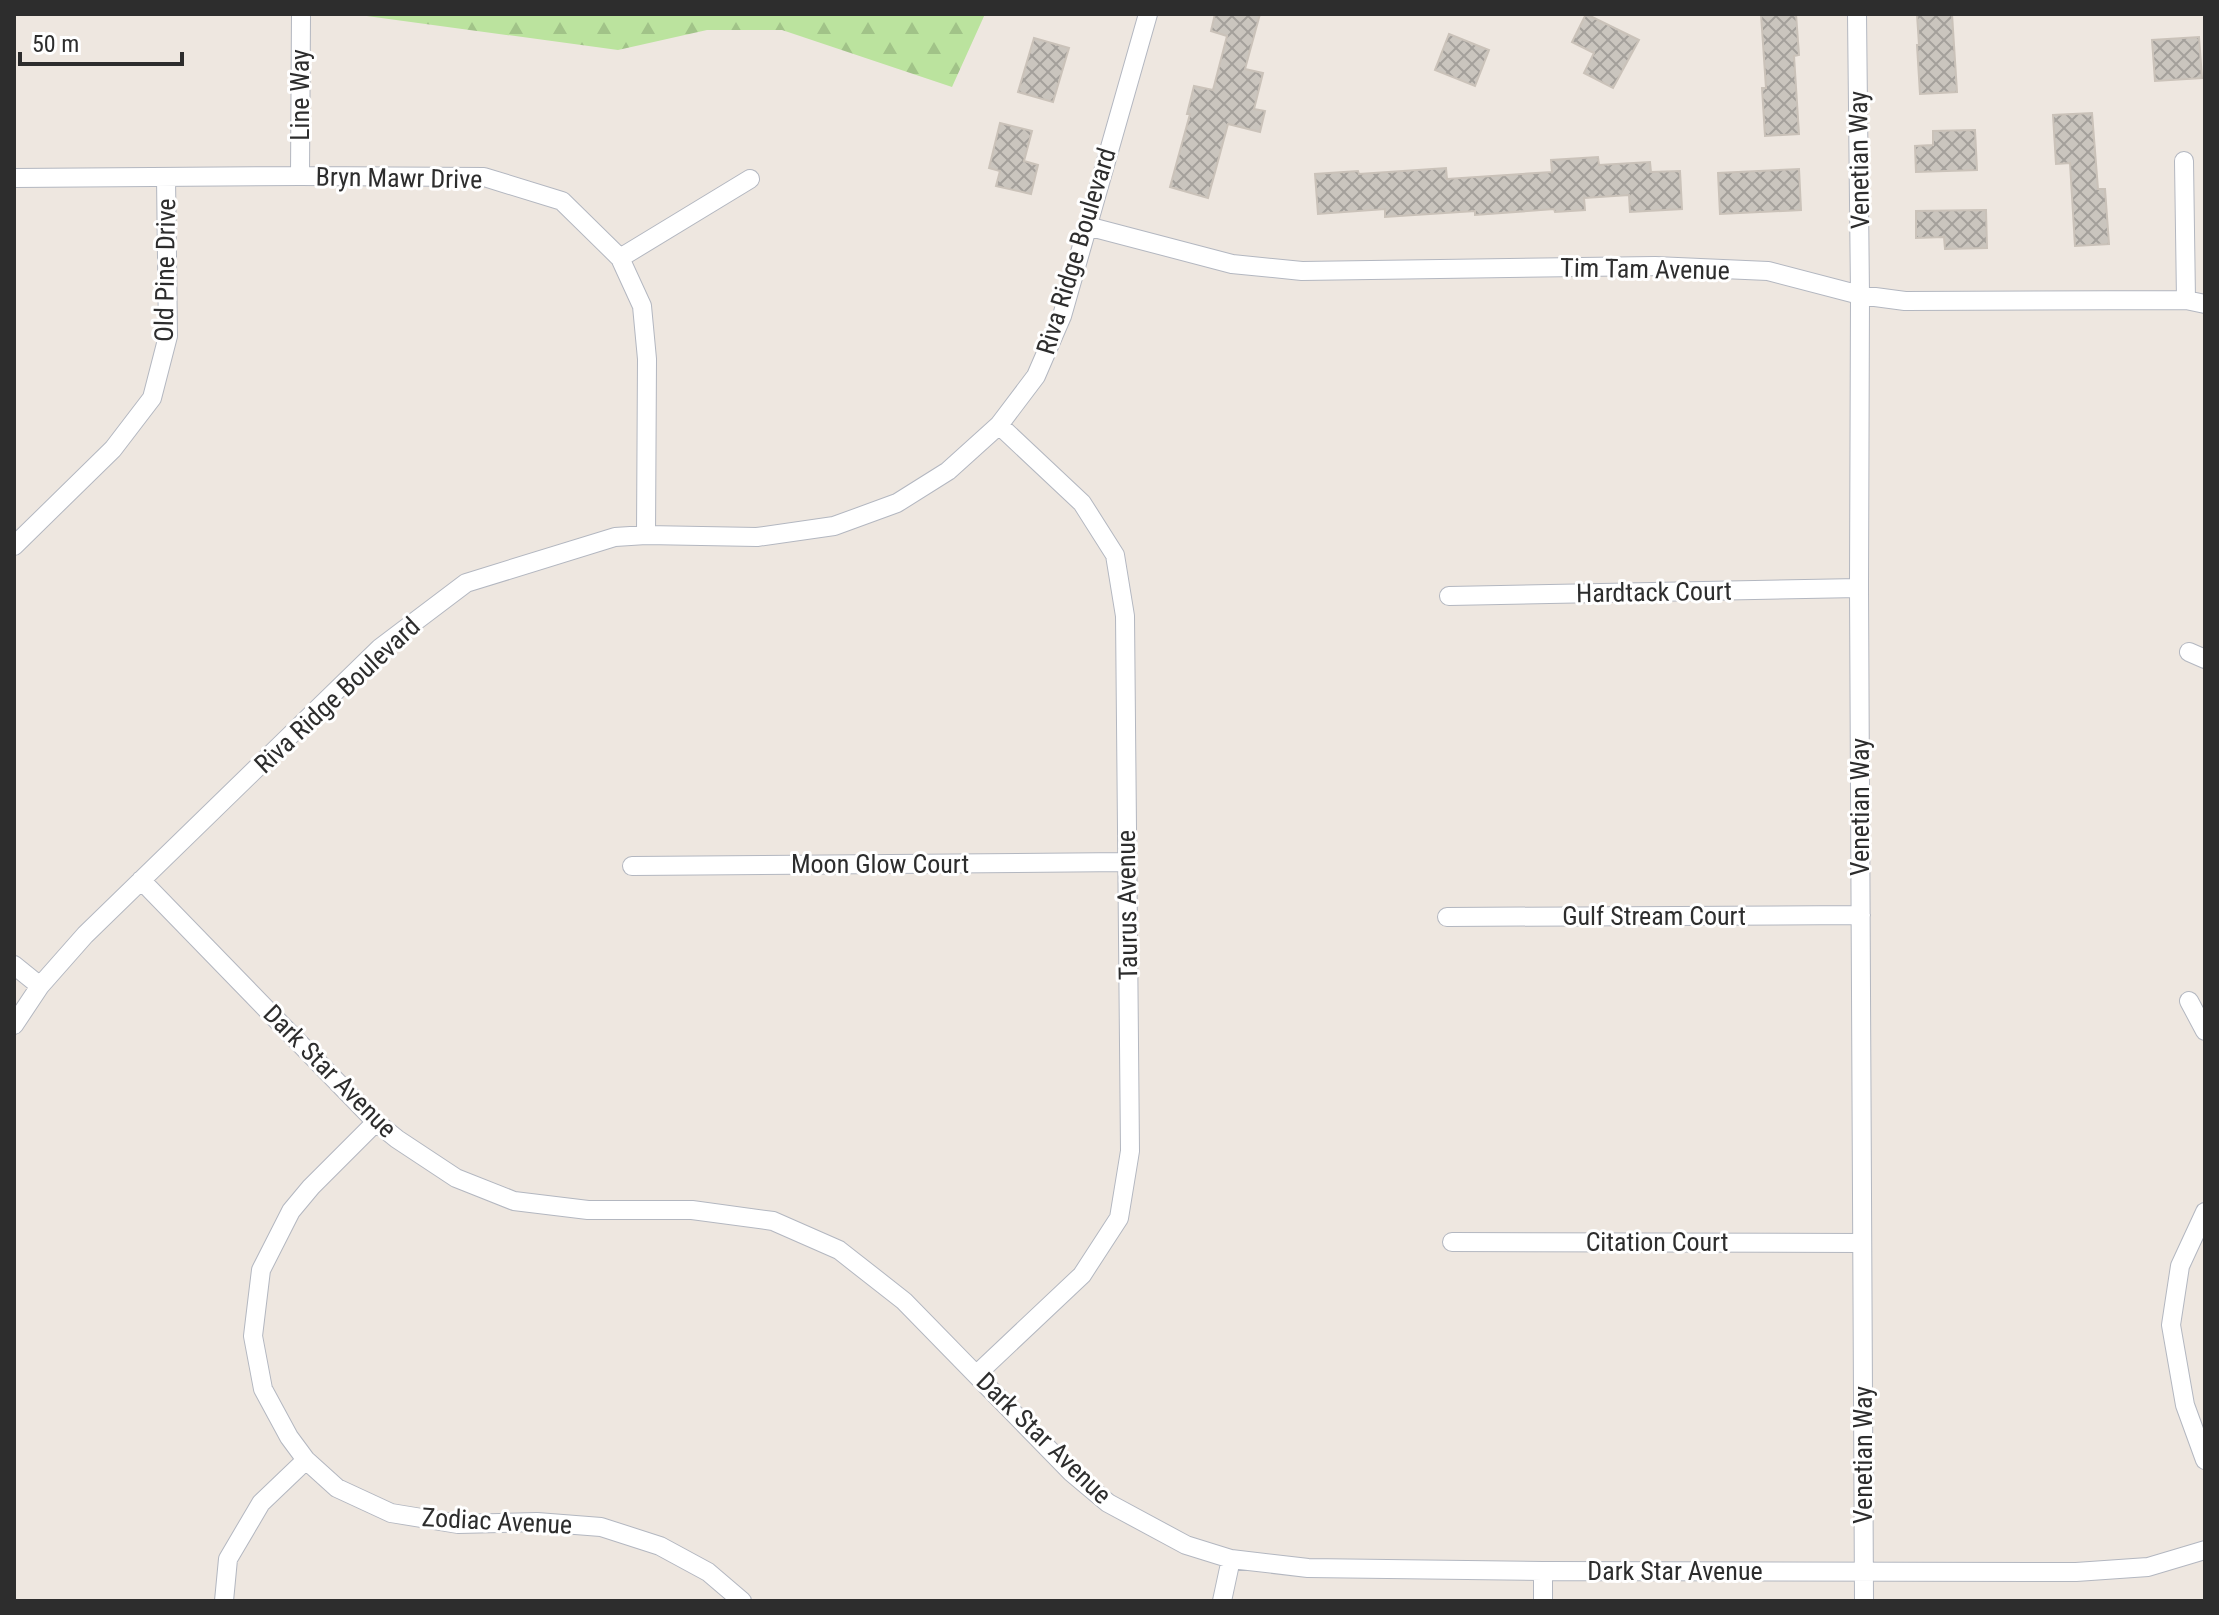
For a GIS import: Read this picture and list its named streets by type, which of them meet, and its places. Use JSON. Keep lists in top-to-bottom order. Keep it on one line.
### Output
{"streets":{"street":["Line Way","Venetian Way","Bryn Mawr Drive","Riva Ridge Boulevard","Tim Tam Avenue","Old Pine Drive","Hardtack Court","Moon Glow Court","Taurus Avenue","Gulf Stream Court","Dark Star Avenue","Citation Court","Zodiac Avenue"]},"crossings":[["Line Way","Bryn Mawr Drive"],["Venetian Way","Tim Tam Avenue"],["Venetian Way","Hardtack Court"],["Venetian Way","Gulf Stream Court"],["Venetian Way","Dark Star Avenue"],["Venetian Way","Citation Court"],["Bryn Mawr Drive","Riva Ridge Boulevard"],["Bryn Mawr Drive","Old Pine Drive"],["Riva Ridge Boulevard","Tim Tam Avenue"],["Riva Ridge Boulevard","Taurus Avenue"],["Riva Ridge Boulevard","Dark Star Avenue"],["Moon Glow Court","Taurus Avenue"],["Taurus Avenue","Dark Star Avenue"],["Dark Star Avenue","Zodiac Avenue"]],"scale_bar":"50 m"}
